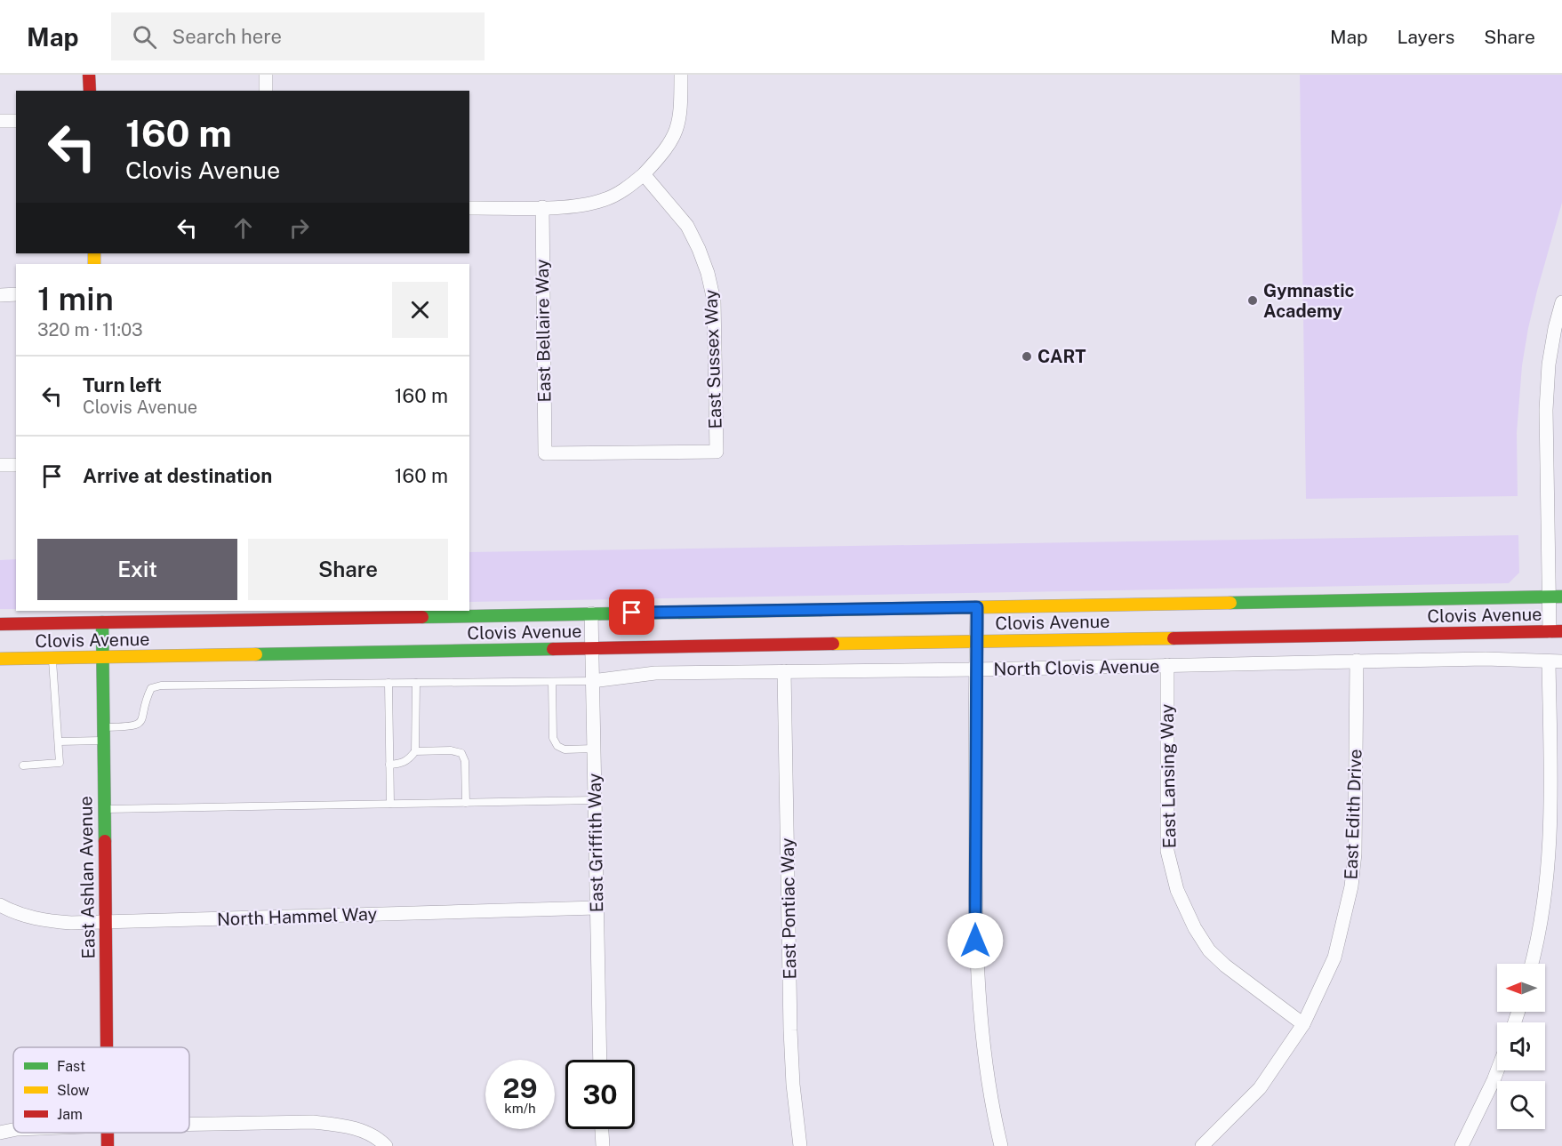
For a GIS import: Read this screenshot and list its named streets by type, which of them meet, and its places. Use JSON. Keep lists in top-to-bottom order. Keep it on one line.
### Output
{"streets":{"main road":["Clovis Avenue","East Ashlan Avenue"],"street":["East Bellaire Way","East Sussex Way","North Clovis Avenue","East Lansing Way","East Edith Drive","East Griffith Way","East Pontiac Way","North Hammel Way"]},"crossings":[["East Bellaire Way","East Sussex Way"],["Clovis Avenue","East Griffith Way"],["Clovis Avenue","East Ashlan Avenue"],["North Clovis Avenue","East Lansing Way"],["North Clovis Avenue","East Edith Drive"],["North Clovis Avenue","East Griffith Way"],["North Clovis Avenue","East Pontiac Way"],["East Lansing Way","East Edith Drive"],["East Griffith Way","North Hammel Way"],["East Ashlan Avenue","North Hammel Way"]],"places":["Gymnastic Academy","CART"],"legend":["Fast","Slow","Jam"],"north":"left","page":{"header":"Map","search":"Search here","nav":["Map","Layers","Share"],"turn":["160 m","Clovis Avenue"],"heading":["1 min","320 m · 11:03"],"list":[{"name":"Turn left","note":"Clovis Avenue","value":"160 m"},{"name":"Arrive at destination","value":"160 m"}],"buttons":["Exit","Share"],"speed":"29 km/h","limit":"30"}}
